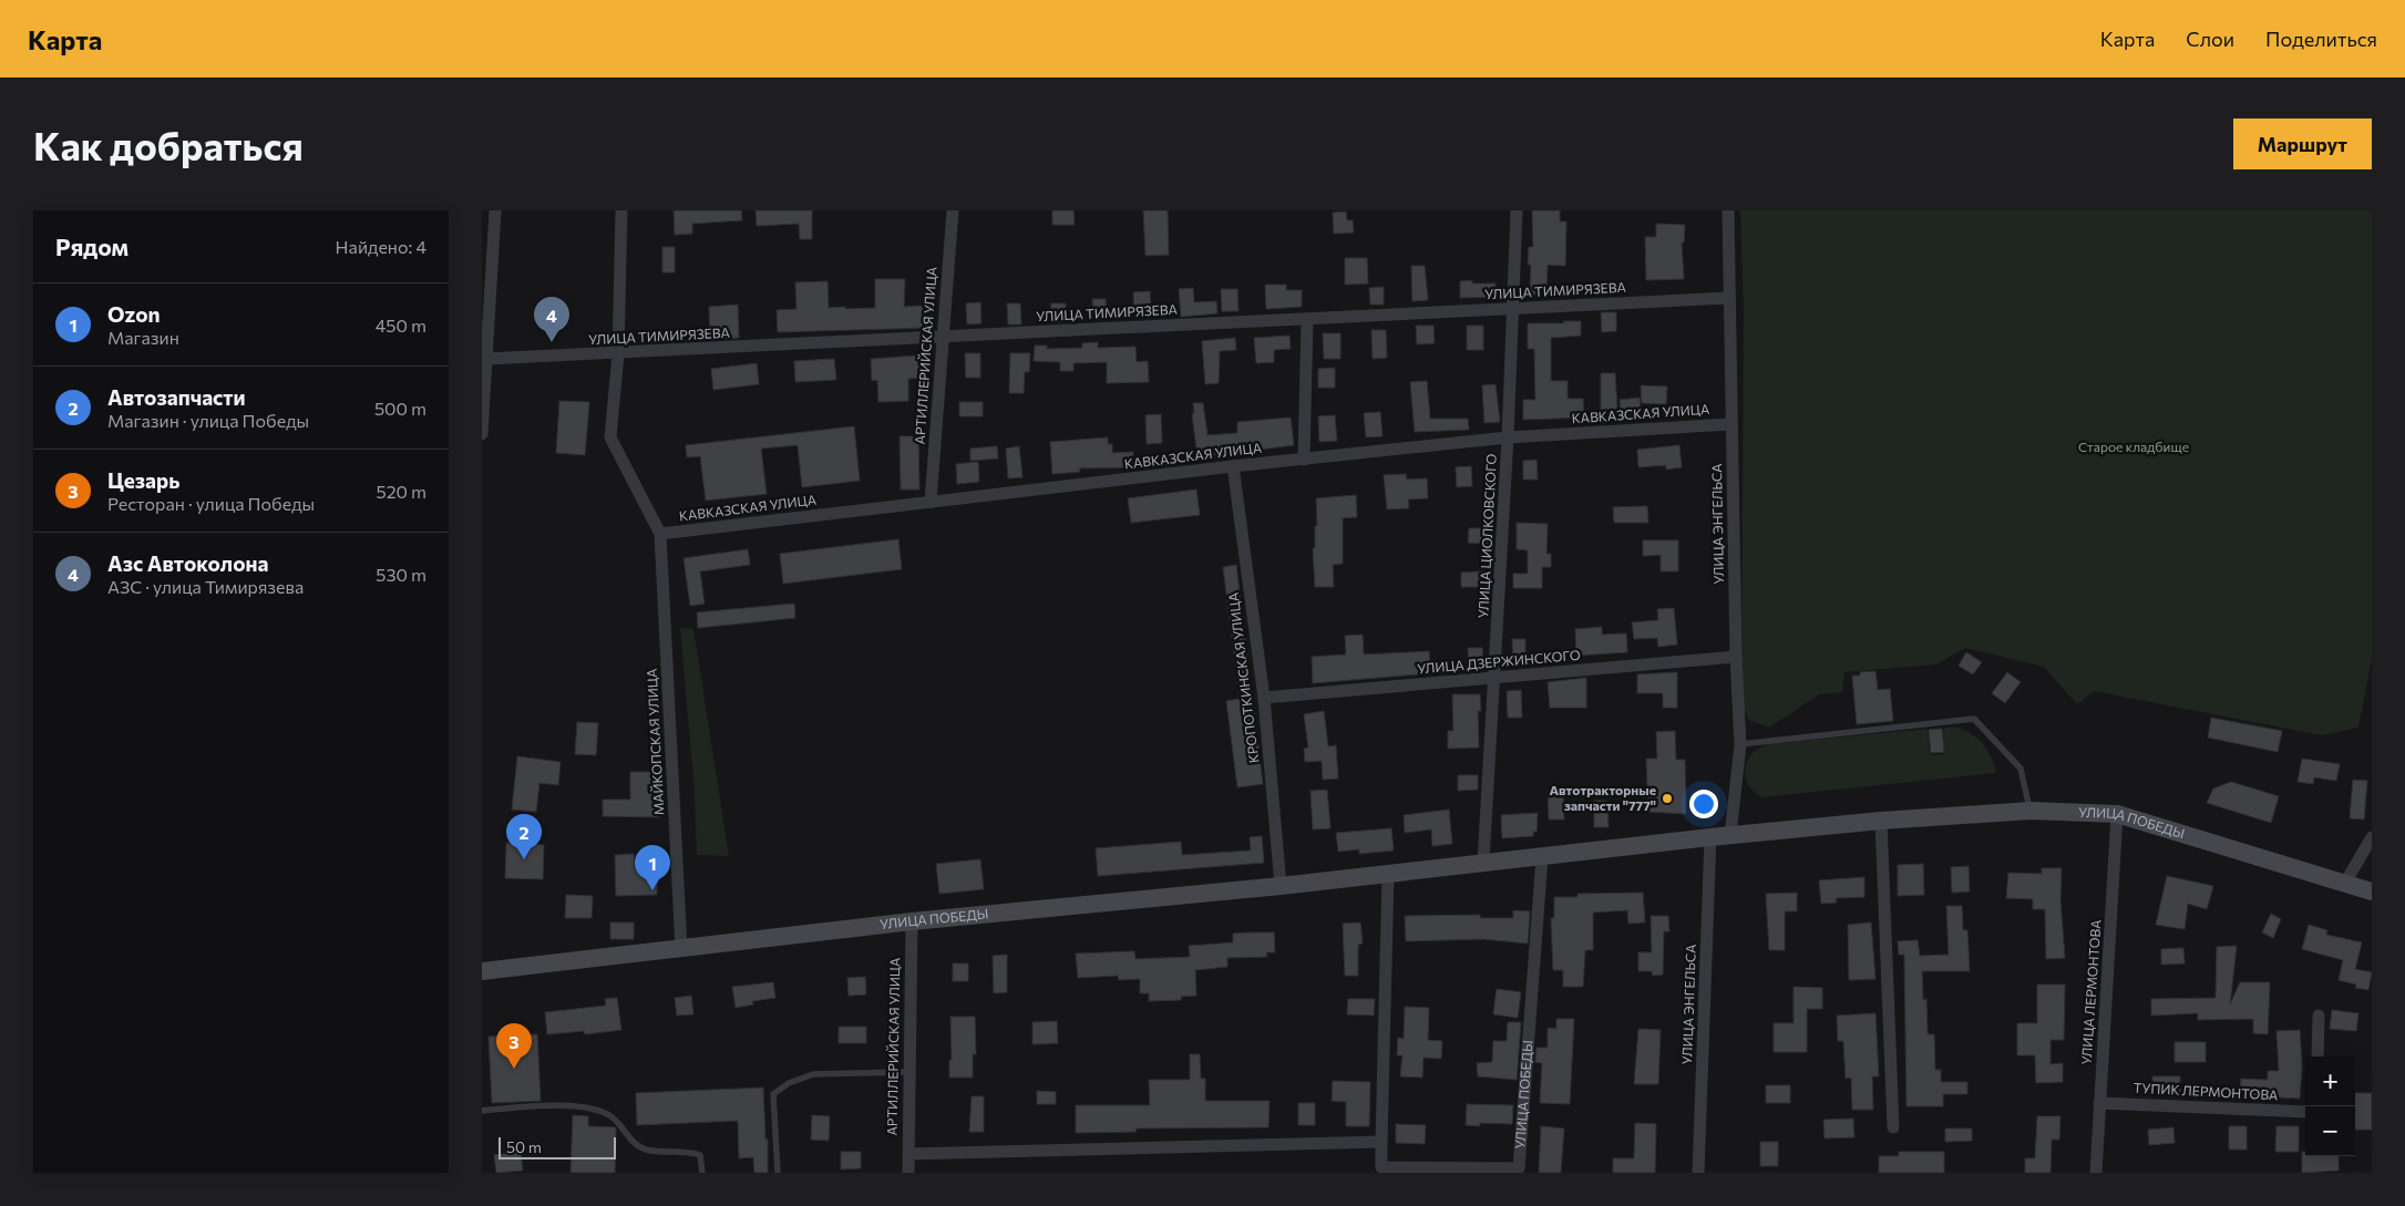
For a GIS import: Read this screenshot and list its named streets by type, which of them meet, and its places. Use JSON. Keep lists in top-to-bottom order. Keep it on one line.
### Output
{"streets":{"street":["УЛИЦА ТИМИРЯЗЕВА","АРТИЛЛЕРИЙСКАЯ УЛИЦА","КАВКАЗСКАЯ УЛИЦА","УЛИЦА ЭНГЕЛЬСА","УЛИЦА ЦИОЛКОВСКОГО","УЛИЦА ДЗЕРЖИНСКОГО","КРОПОТКИНСКАЯ УЛИЦА","МАЙКОПСКАЯ УЛИЦА","УЛИЦА ПОБЕДЫ","УЛИЦА ЛЕРМОНТОВА","ТУПИК ЛЕРМОНТОВА"]},"crossings":[["УЛИЦА ТИМИРЯЗЕВА","АРТИЛЛЕРИЙСКАЯ УЛИЦА"],["УЛИЦА ТИМИРЯЗЕВА","УЛИЦА ЭНГЕЛЬСА"],["УЛИЦА ТИМИРЯЗЕВА","УЛИЦА ЦИОЛКОВСКОГО"],["АРТИЛЛЕРИЙСКАЯ УЛИЦА","КАВКАЗСКАЯ УЛИЦА"],["АРТИЛЛЕРИЙСКАЯ УЛИЦА","УЛИЦА ПОБЕДЫ"],["КАВКАЗСКАЯ УЛИЦА","УЛИЦА ЭНГЕЛЬСА"],["КАВКАЗСКАЯ УЛИЦА","УЛИЦА ЦИОЛКОВСКОГО"],["КАВКАЗСКАЯ УЛИЦА","КРОПОТКИНСКАЯ УЛИЦА"],["КАВКАЗСКАЯ УЛИЦА","МАЙКОПСКАЯ УЛИЦА"],["УЛИЦА ЭНГЕЛЬСА","УЛИЦА ДЗЕРЖИНСКОГО"],["УЛИЦА ЭНГЕЛЬСА","УЛИЦА ПОБЕДЫ"],["УЛИЦА ЦИОЛКОВСКОГО","УЛИЦА ДЗЕРЖИНСКОГО"],["УЛИЦА ЦИОЛКОВСКОГО","УЛИЦА ПОБЕДЫ"],["УЛИЦА ДЗЕРЖИНСКОГО","КРОПОТКИНСКАЯ УЛИЦА"],["КРОПОТКИНСКАЯ УЛИЦА","УЛИЦА ПОБЕДЫ"],["МАЙКОПСКАЯ УЛИЦА","УЛИЦА ПОБЕДЫ"],["УЛИЦА ПОБЕДЫ","УЛИЦА ЛЕРМОНТОВА"],["УЛИЦА ЛЕРМОНТОВА","ТУПИК ЛЕРМОНТОВА"]],"parks":["Старое кладбище"],"places":["Автотракторные запчасти \"777\""],"scale_bar":"50 m","page":{"header":"Карта","nav":["Карта","Слои","Поделиться"],"buttons":"Маршрут","title":"Как добраться","heading":["Рядом","Найдено: 4"],"list":[{"mark":"1","name":"Ozon","note":"Магазин","value":"450 m"},{"mark":"2","name":"Автозапчасти","note":"Магазин · улица Победы","value":"500 m"},{"mark":"3","name":"Цезарь","note":"Ресторан · улица Победы","value":"520 m"},{"mark":"4","name":"Азс Автоколона","note":"АЗС · улица Тимирязева","value":"530 m"}],"pins":["4","2","1","3"],"map_buttons":["+","−"],"scale":"50 m"}}
